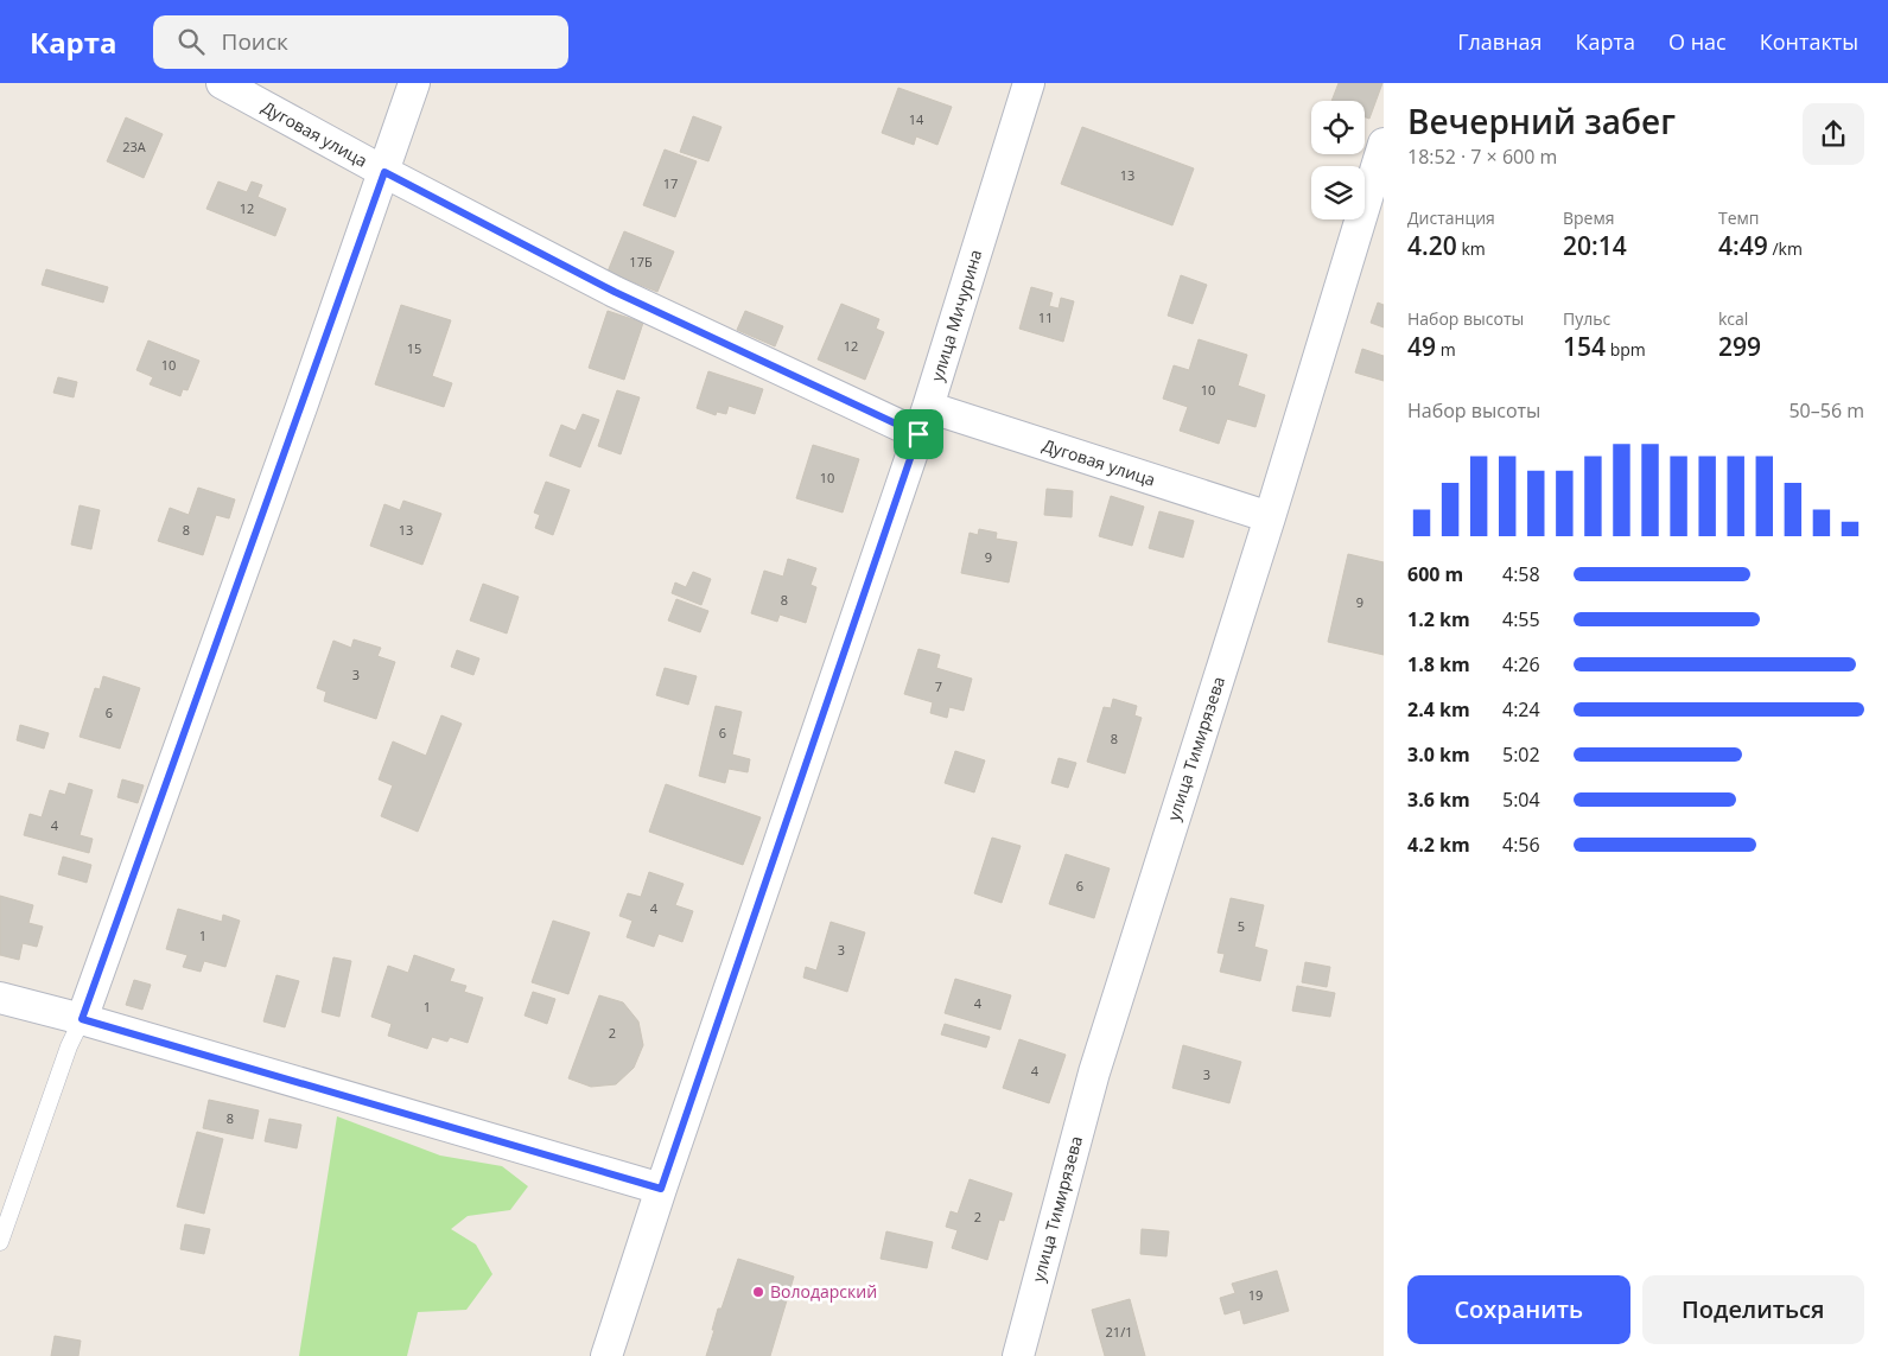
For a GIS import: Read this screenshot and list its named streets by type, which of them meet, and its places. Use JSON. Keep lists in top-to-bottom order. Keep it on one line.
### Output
{"streets":{"street":["Дуговая улица","улица Мичурина","улица Тимирязева"]},"crossings":[["Дуговая улица","улица Мичурина"],["Дуговая улица","улица Тимирязева"]],"places":["Володарский"],"house_numbers":["14","23А","13","17","12","17Б","11","12","15","10","10","10","8","13","9","8","9","3","7","6","6","8","4","6","4","5","1","3","4","1","2","4","3","8","2","19","21/1"],"page":{"header":"Карта","search":"Поиск","nav":["Главная","Карта","О нас","Контакты"],"heading":["Вечерний забег","18:52 · 7 × 600 m"],"stats":[["Дистанция","4.20 km"],["Время","20:14"],["Темп","4:49 /km"],["Набор высоты","49 m"],["Пульс","154 bpm"],["kcal","299"]],"chart":["Набор высоты","50–56 m"],"list":[{"name":"600 m","note":"4:58"},{"name":"1.2 km","note":"4:55"},{"name":"1.8 km","note":"4:26"},{"name":"2.4 km","note":"4:24"},{"name":"3.0 km","note":"5:02"},{"name":"3.6 km","note":"5:04"},{"name":"4.2 km","note":"4:56"}],"buttons":["Сохранить","Поделиться"]}}
